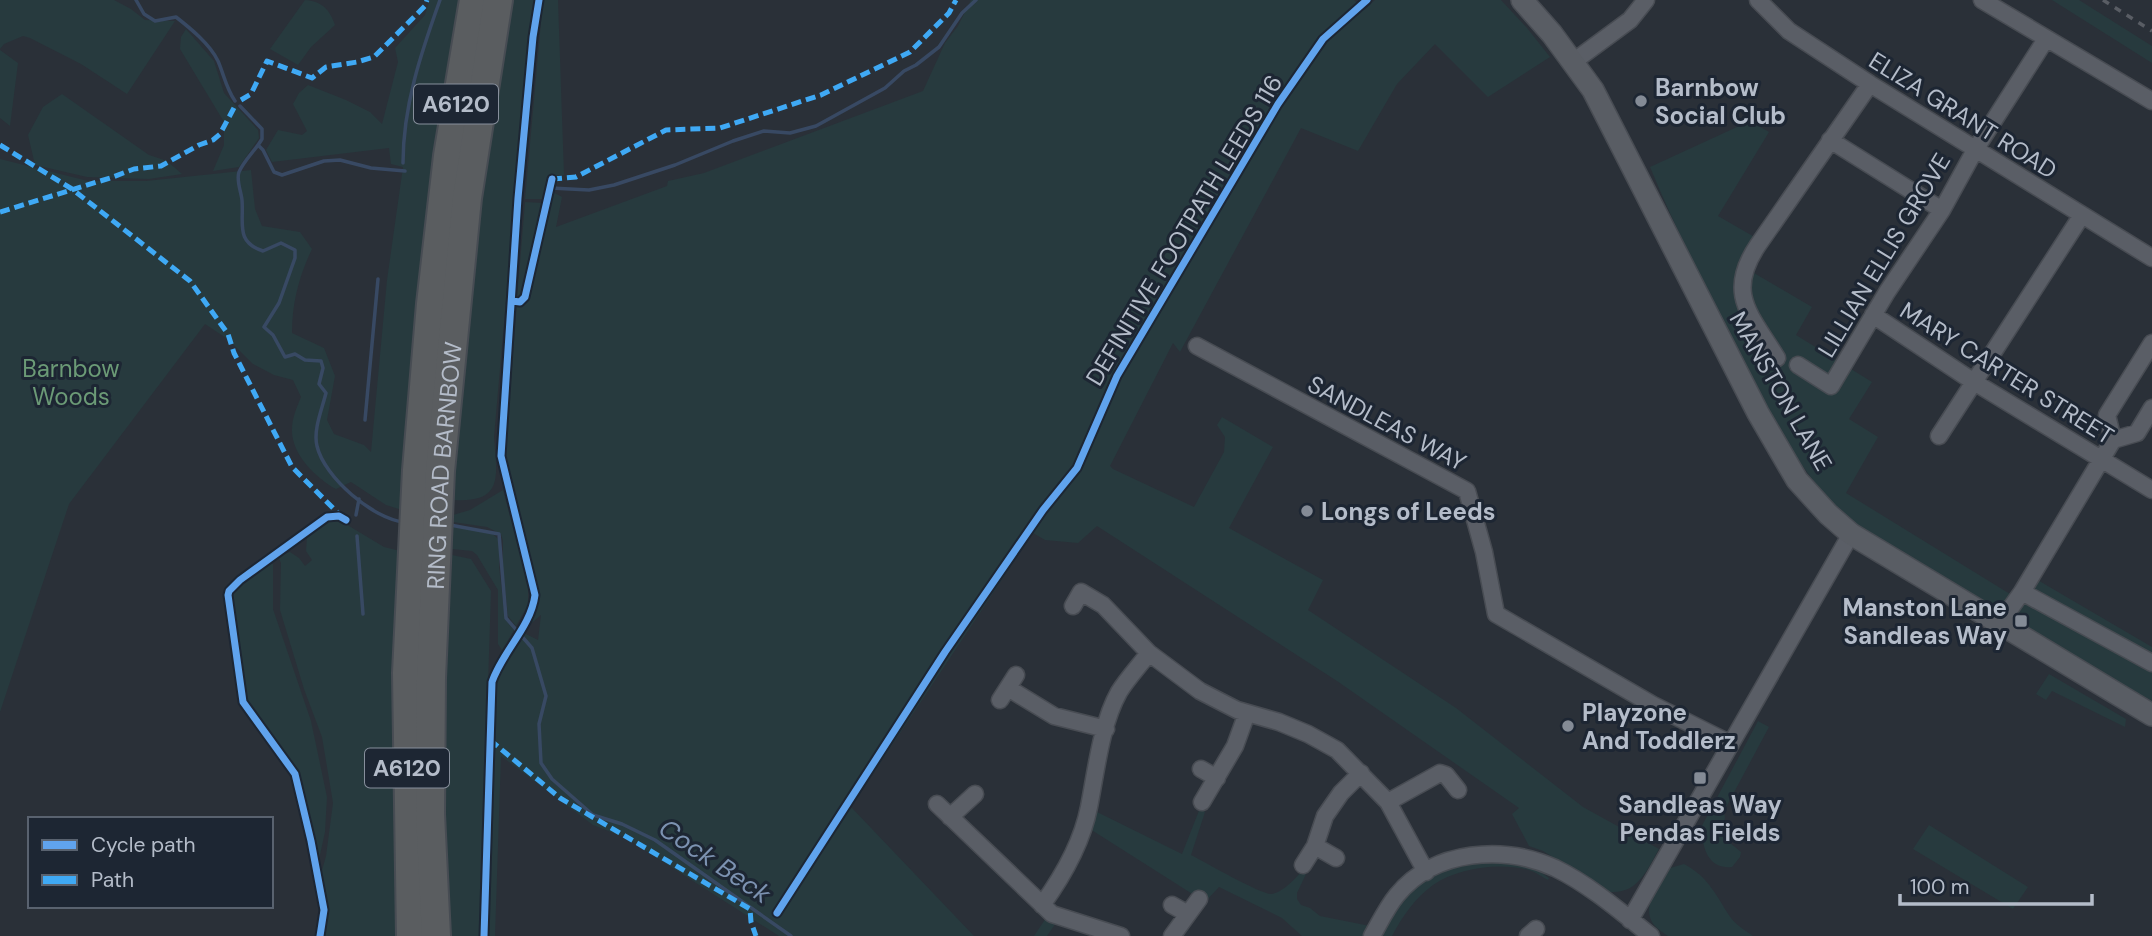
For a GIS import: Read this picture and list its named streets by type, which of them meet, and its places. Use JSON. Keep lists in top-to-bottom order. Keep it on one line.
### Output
{"streets":{"highway":["A6120","RING ROAD BARNBOW"],"street":["ELIZA GRANT ROAD","LILLIAN ELLIS GROVE","MARY CARTER STREET","MANSTON LANE","SANDLEAS WAY"],"cycle path":["DEFINITIVE FOOTPATH LEEDS 116"]},"crossings":[["ELIZA GRANT ROAD","LILLIAN ELLIS GROVE"],["LILLIAN ELLIS GROVE","MARY CARTER STREET"]],"water":["Cock Beck"],"parks":["Barnbow Woods"],"places":{"other":["Barnbow Social Club","Longs of Leeds","Playzone And Toddlerz"],"transit":["Manston Lane Sandleas Way","Sandleas Way Pendas Fields"]},"legend":["Cycle path","Path"],"scale_bar":"100 m"}
